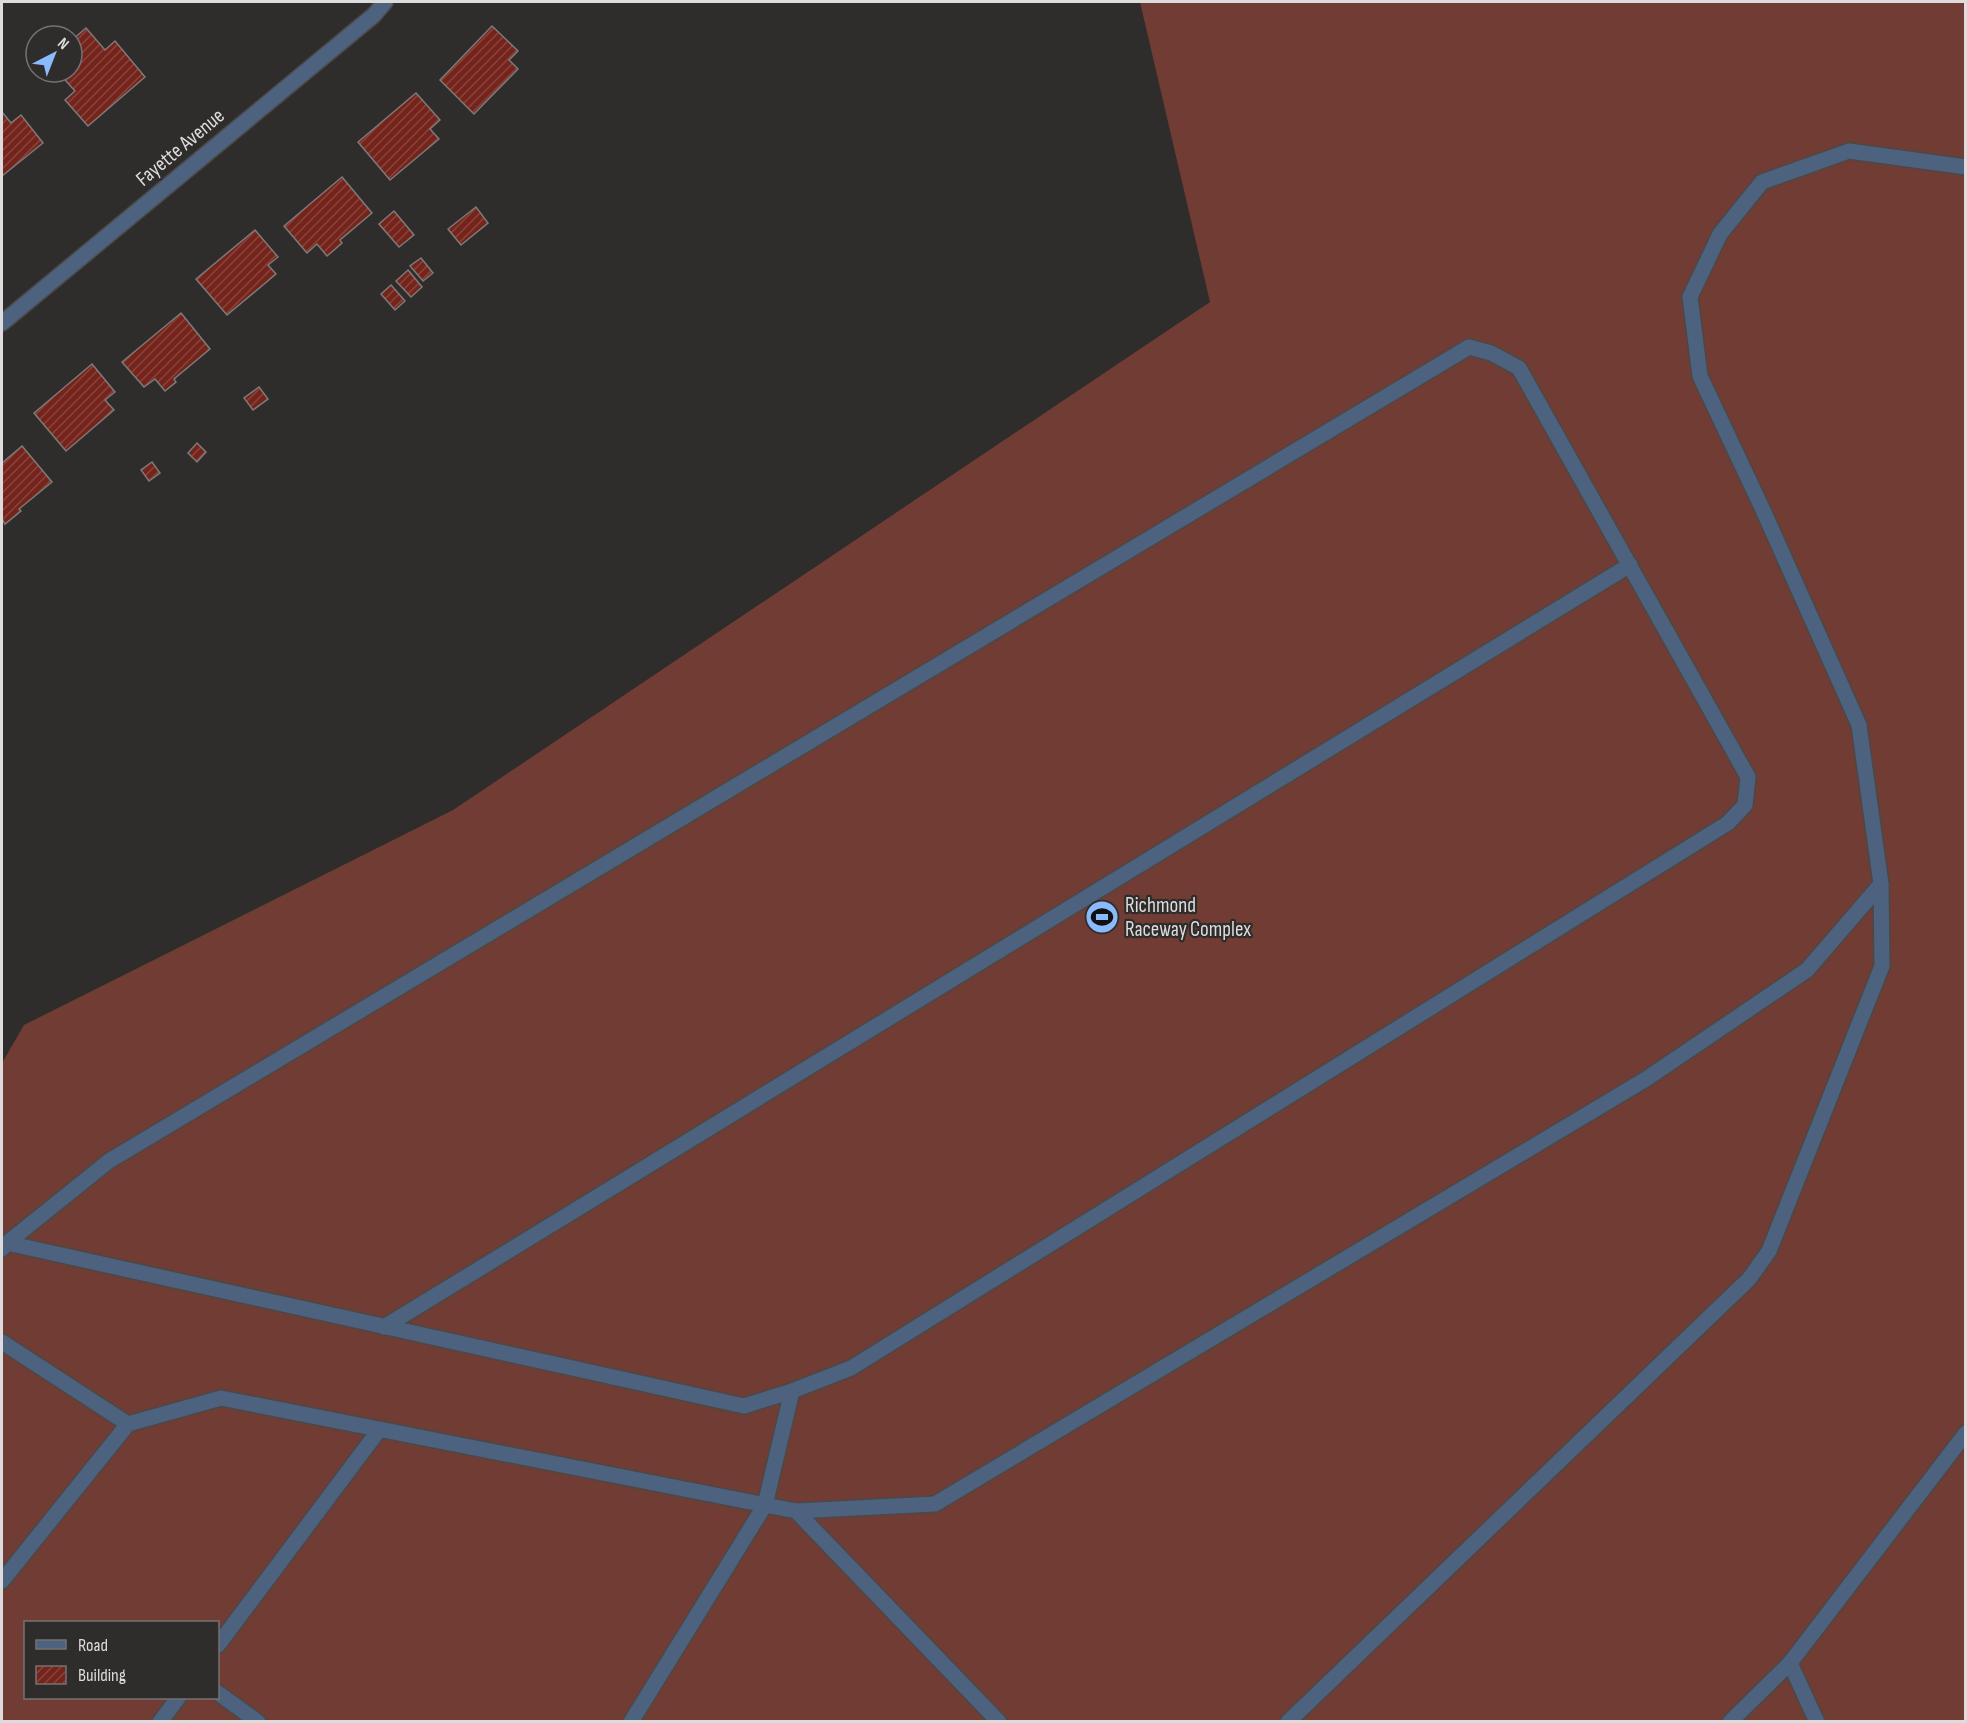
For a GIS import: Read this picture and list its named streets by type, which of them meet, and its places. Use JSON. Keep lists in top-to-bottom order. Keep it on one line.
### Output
{"streets":{"street":["Fayette Avenue"]},"places":{"sports":["Richmond Raceway Complex"]},"legend":["Road","Building"],"north":"top right"}
